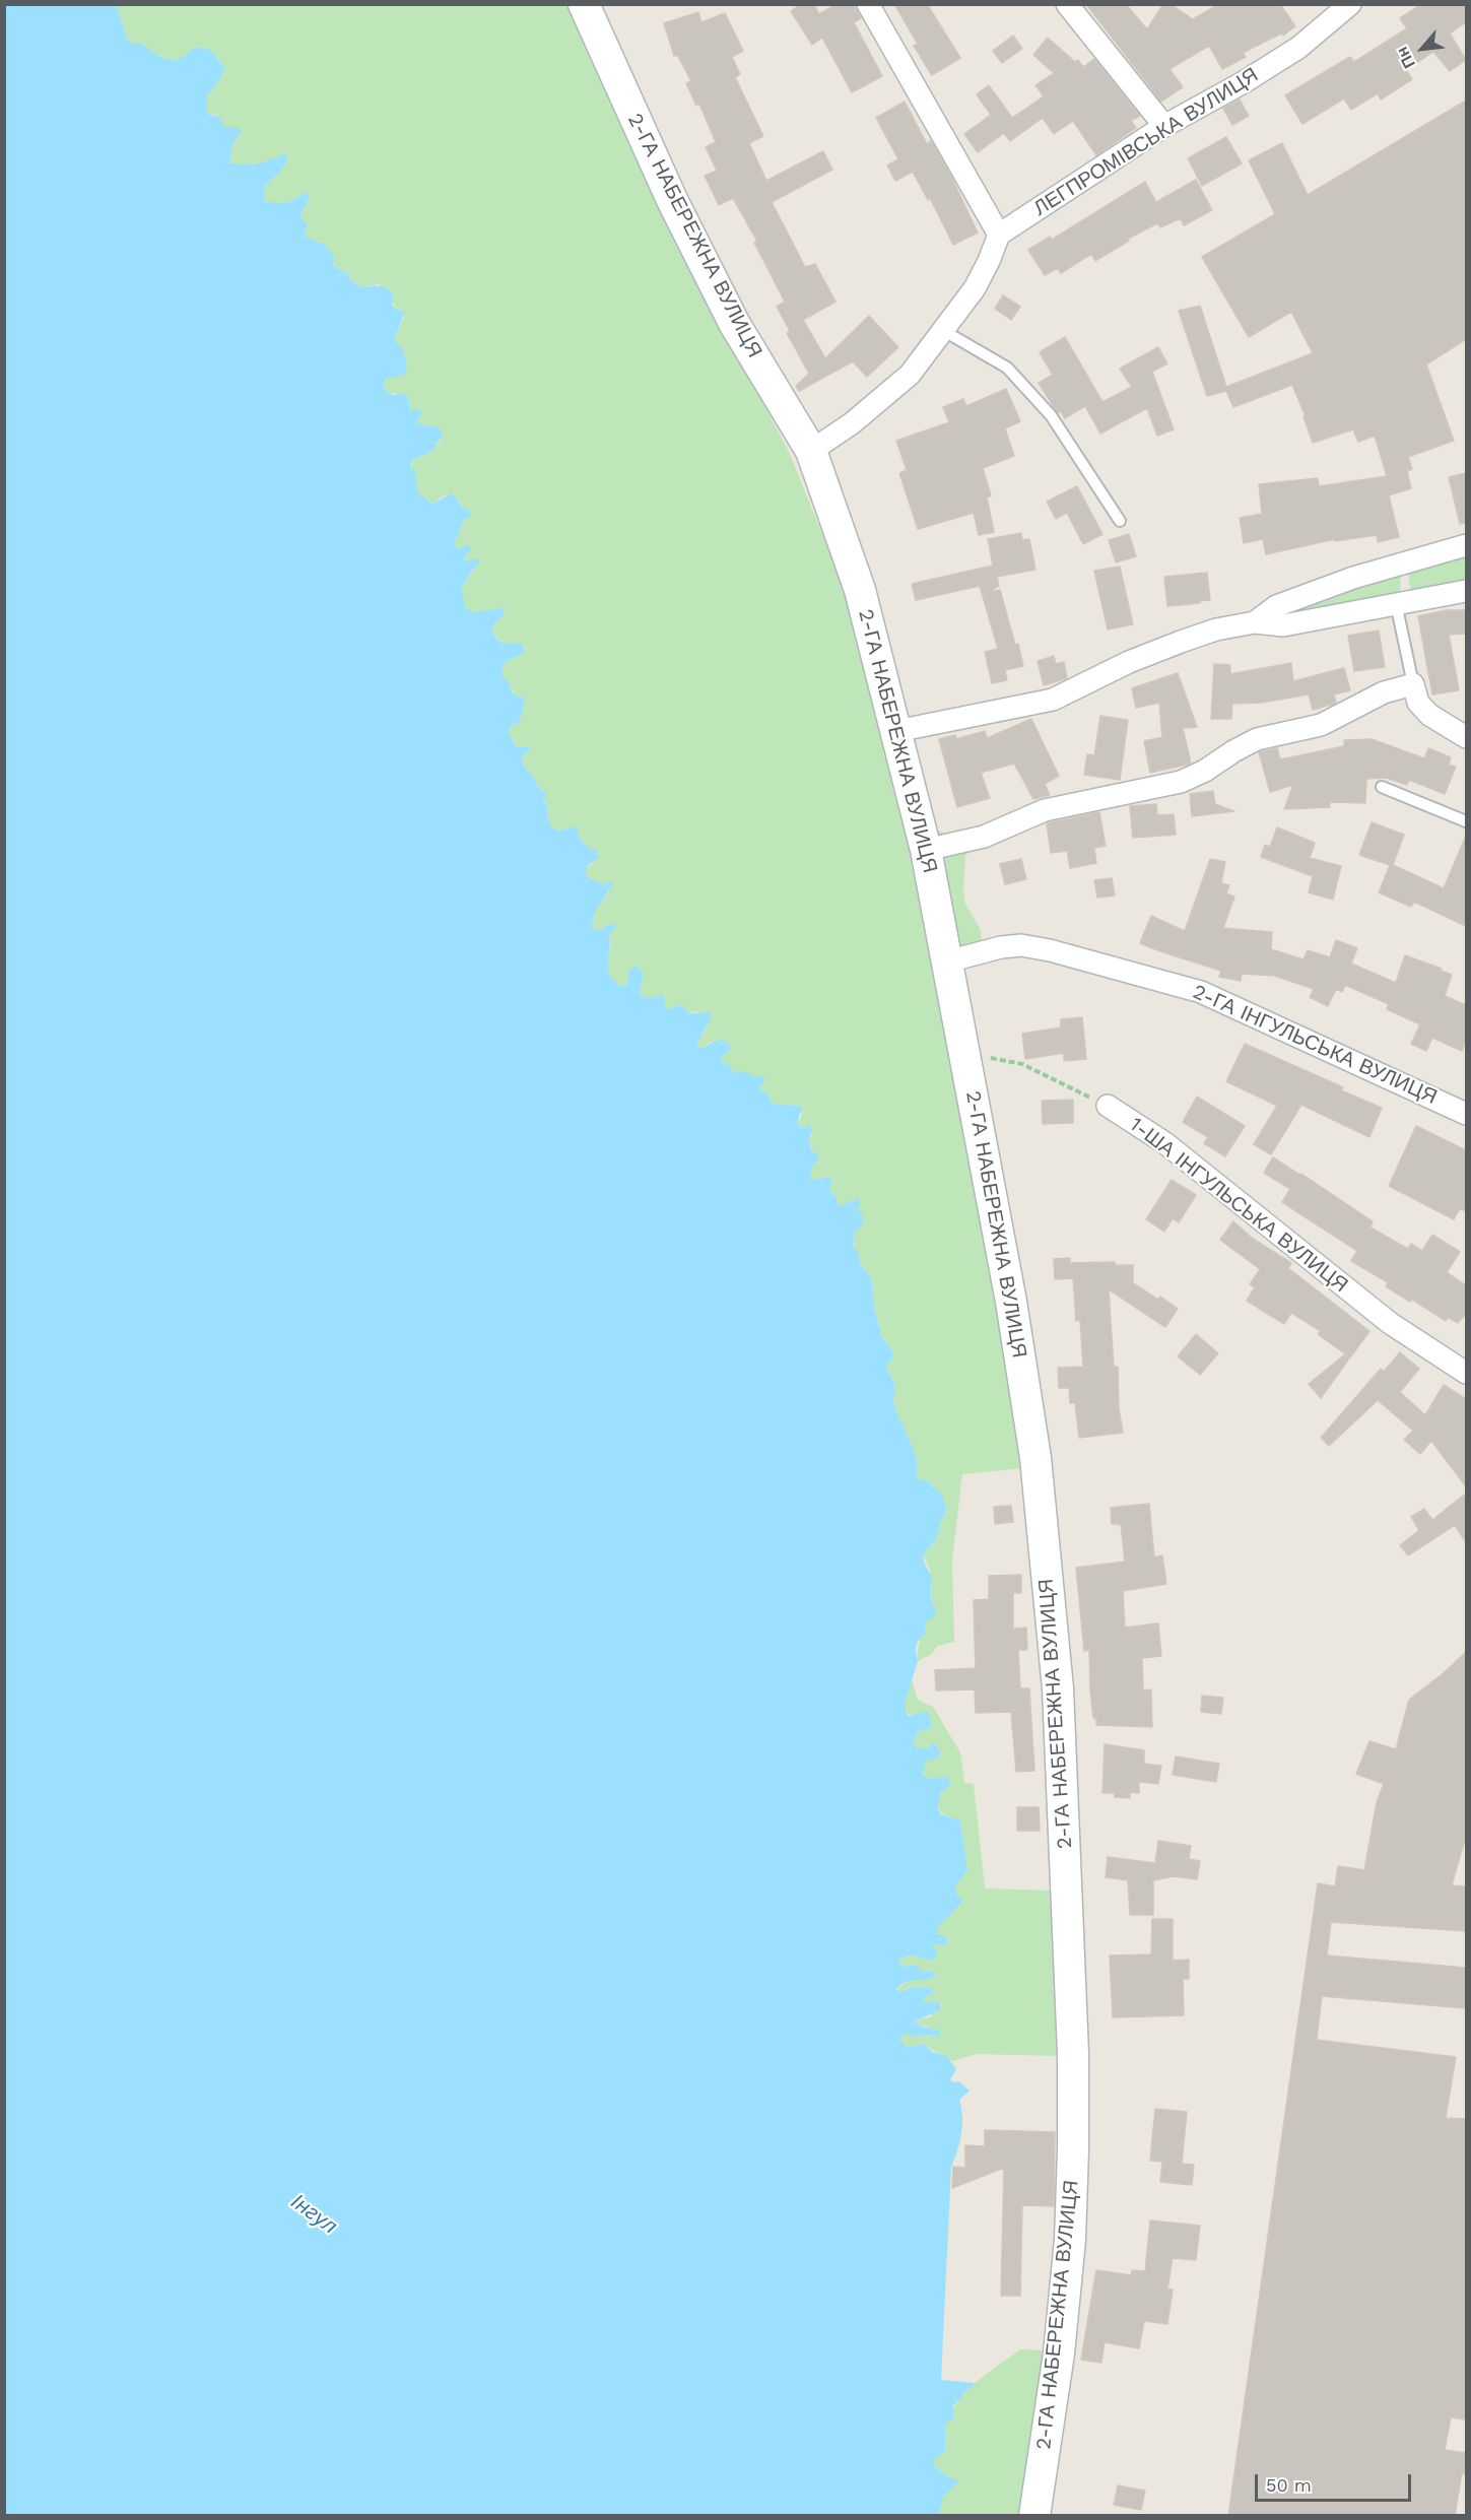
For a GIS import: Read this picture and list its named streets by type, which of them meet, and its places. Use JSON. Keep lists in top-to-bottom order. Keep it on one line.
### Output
{"streets":{"main road":["2-ГА НАБЕРЕЖНА ВУЛИЦЯ"],"street":["ЛЕГПРОМІВСЬКА ВУЛИЦЯ","2-ГА ІНГУЛЬСЬКА ВУЛИЦЯ","1-ША ІНГУЛЬСЬКА ВУЛИЦЯ"]},"crossings":[["2-ГА НАБЕРЕЖНА ВУЛИЦЯ","2-ГА ІНГУЛЬСЬКА ВУЛИЦЯ"],["2-ГА НАБЕРЕЖНА ВУЛИЦЯ","1-ША ІНГУЛЬСЬКА ВУЛИЦЯ"]],"water":["Інгул"],"scale_bar":"50 m","north":"bottom left"}
